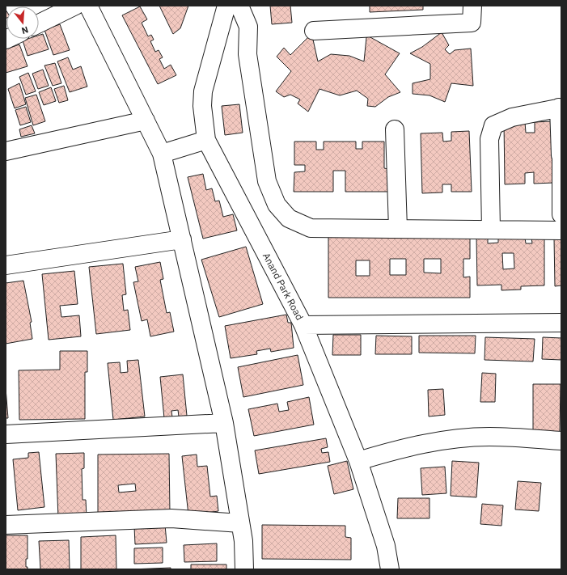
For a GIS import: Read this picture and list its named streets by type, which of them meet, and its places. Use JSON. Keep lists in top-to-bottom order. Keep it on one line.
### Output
{"streets":{"street":["Anand Park Road"]},"north":"bottom"}
